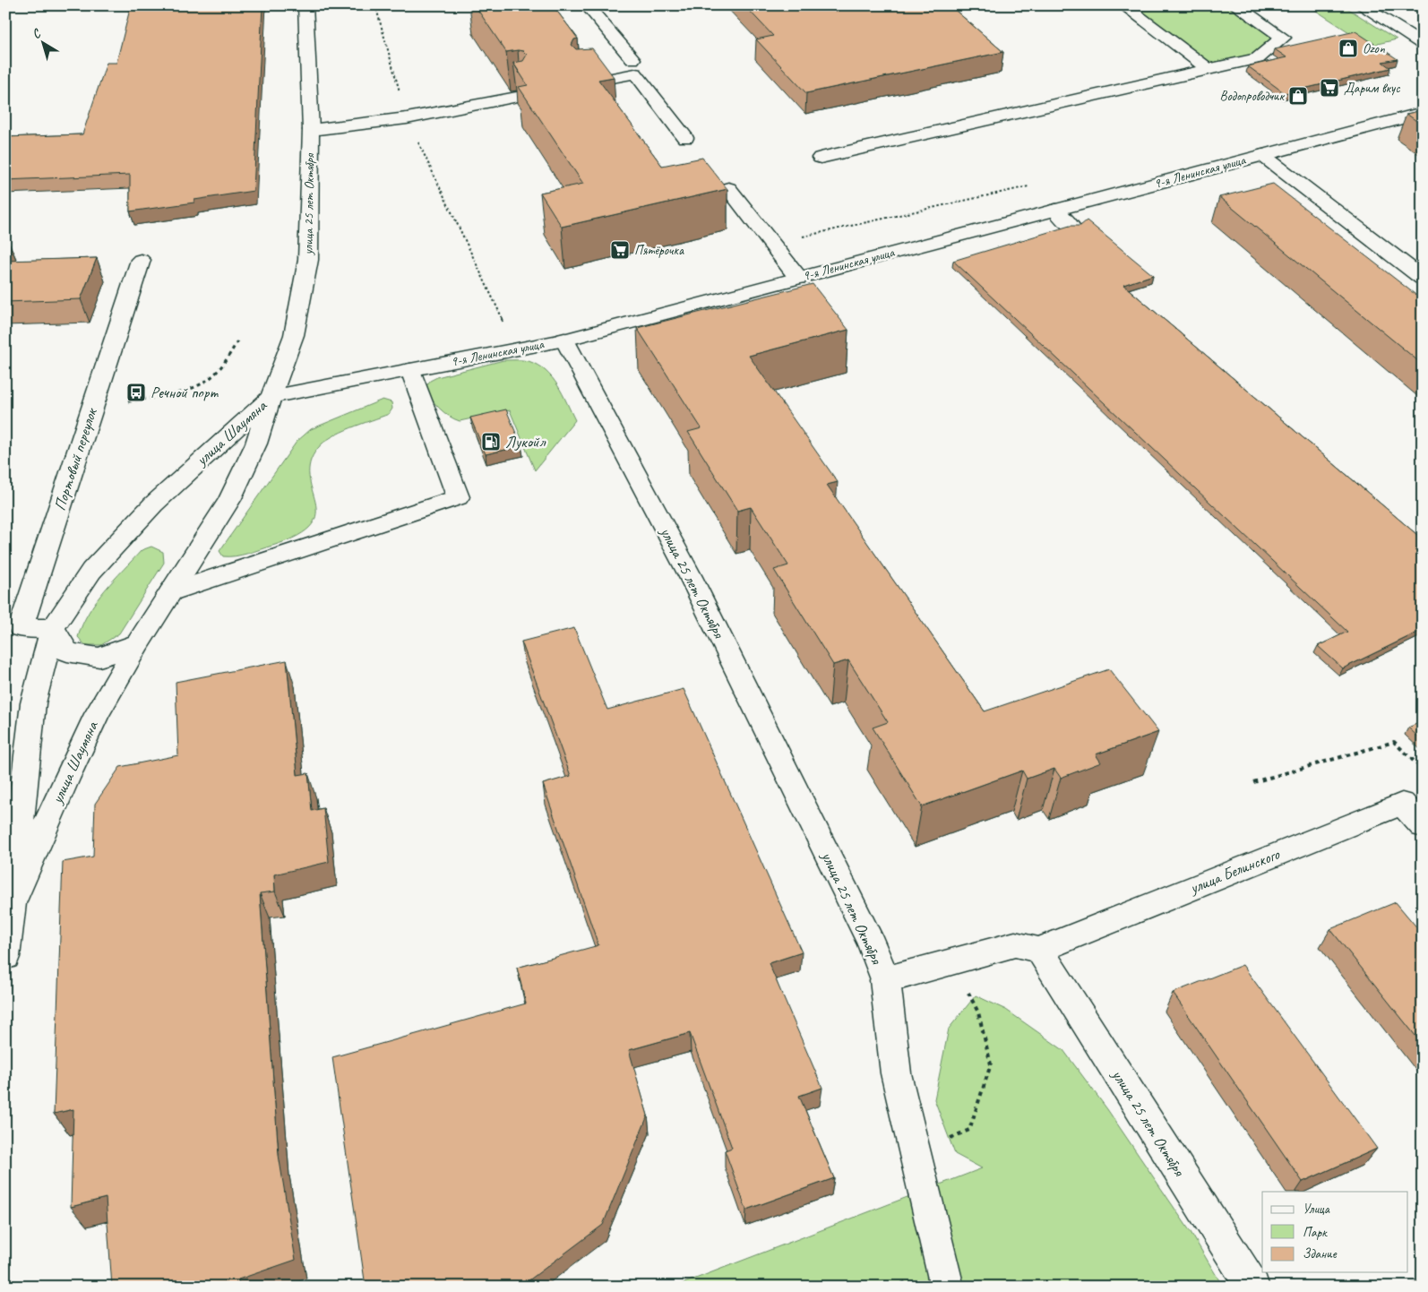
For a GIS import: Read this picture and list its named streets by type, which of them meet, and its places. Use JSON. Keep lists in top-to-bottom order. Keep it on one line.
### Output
{"streets":{"street":["9-я Ленинская улица","улица 25 лет Октября","улица Шаумяна","Портовый переулок","улица Белинского"]},"crossings":[["9-я Ленинская улица","улица 25 лет Октября"],["9-я Ленинская улица","улица Шаумяна"],["улица 25 лет Октября","улица Шаумяна"],["улица 25 лет Октября","улица Белинского"],["улица Шаумяна","Портовый переулок"]],"places":{"shop":["Ozon","Водопроводчик"],"supermarket":["Дарим вкус","Пятёрочка"],"bus stop":["Речной порт"],"fuel station":["Лукойл"]},"legend":["Улица","Парк","Здание"],"north":"top left"}
